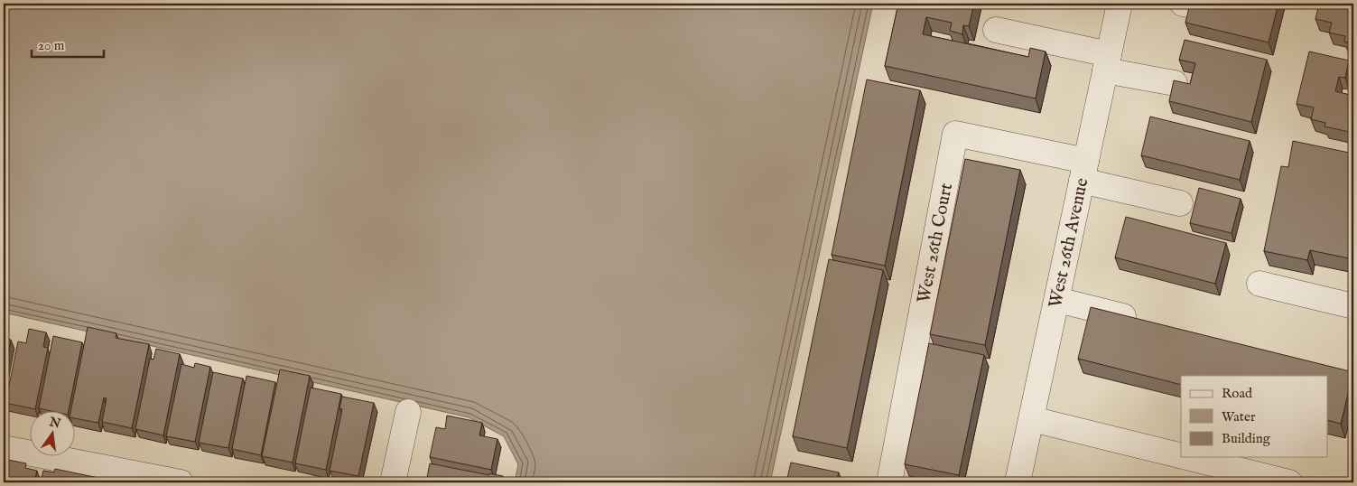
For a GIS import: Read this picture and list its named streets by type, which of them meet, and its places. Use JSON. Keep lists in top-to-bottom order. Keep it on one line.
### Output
{"streets":{"street":["West 26th Court","West 26th Avenue"]},"crossings":[["West 26th Court","West 26th Avenue"]],"legend":["Road","Water","Building"],"scale_bar":"20 m","north":"top"}
